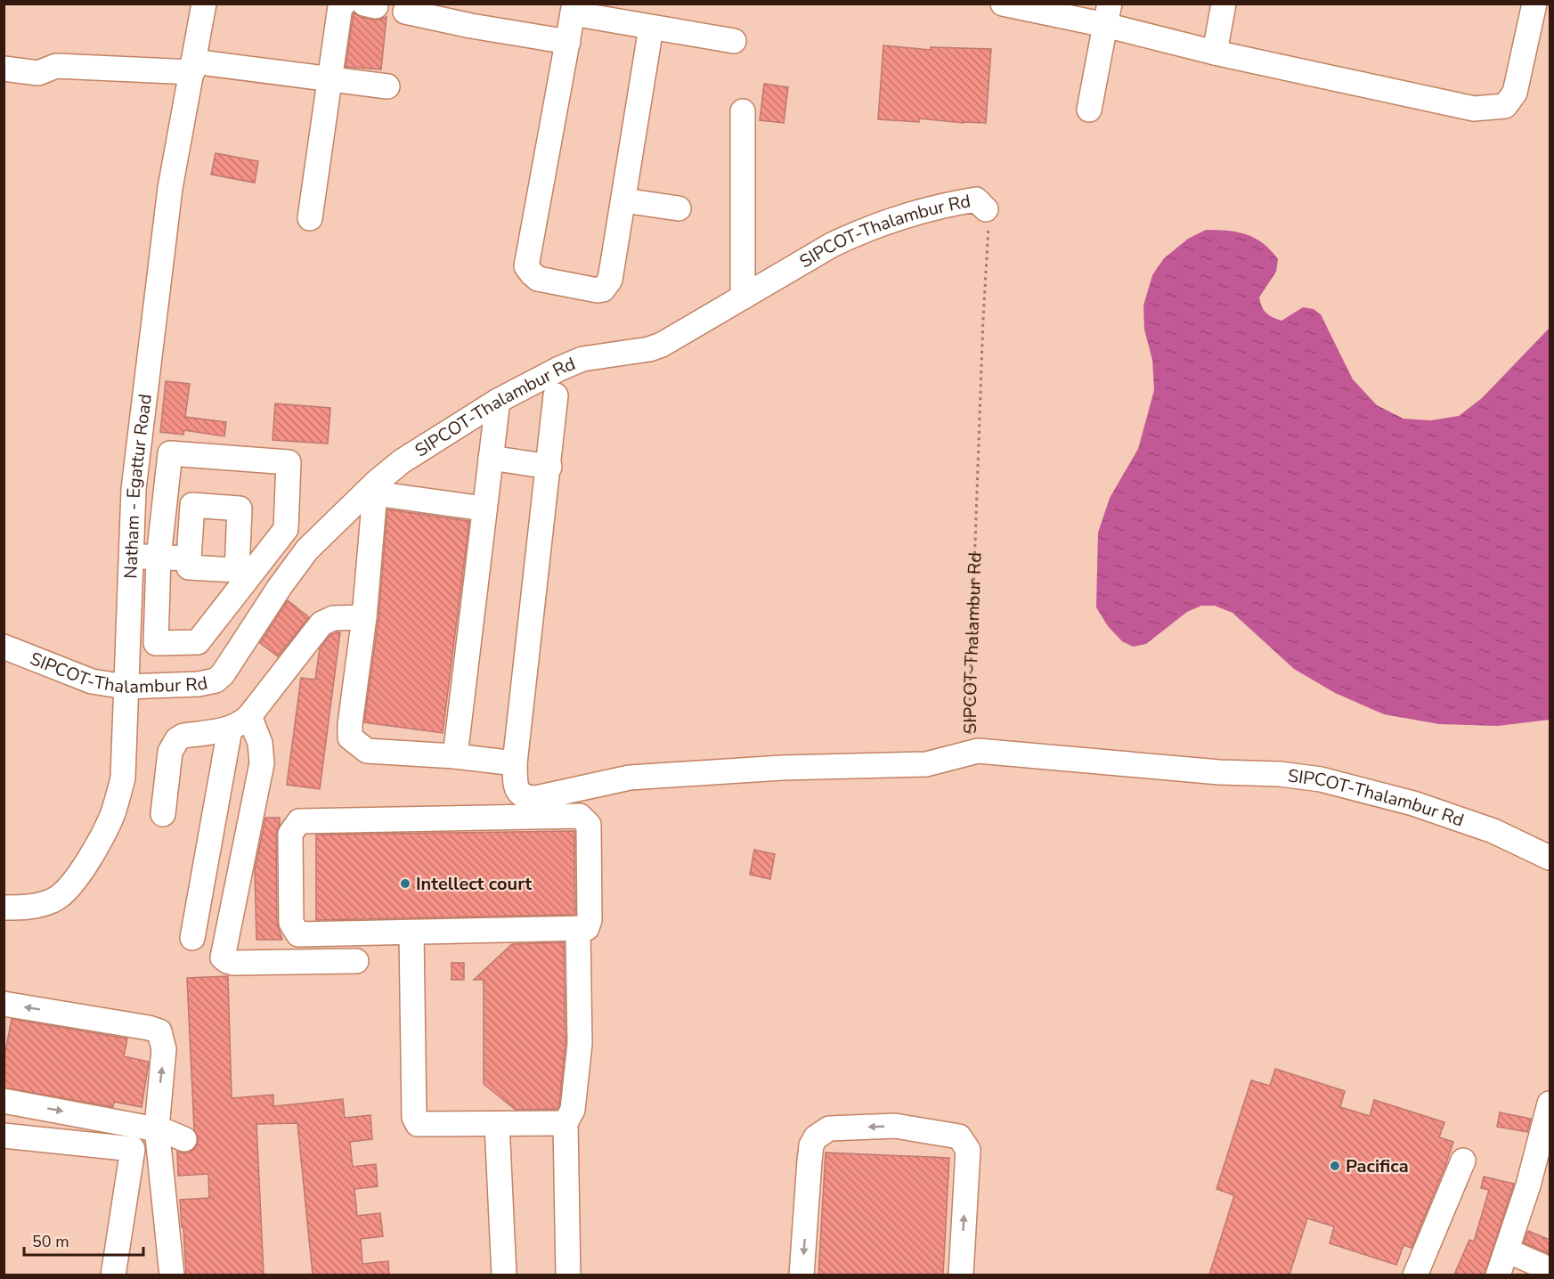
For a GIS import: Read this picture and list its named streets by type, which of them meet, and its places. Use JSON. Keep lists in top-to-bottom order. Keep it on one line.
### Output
{"streets":{"street":["SIPCOT-Thalambur Rd","Natham - Egattur Road"]},"crossings":[["SIPCOT-Thalambur Rd","Natham - Egattur Road"]],"places":["Intellect court","Pacifica"],"scale_bar":"50 m"}
